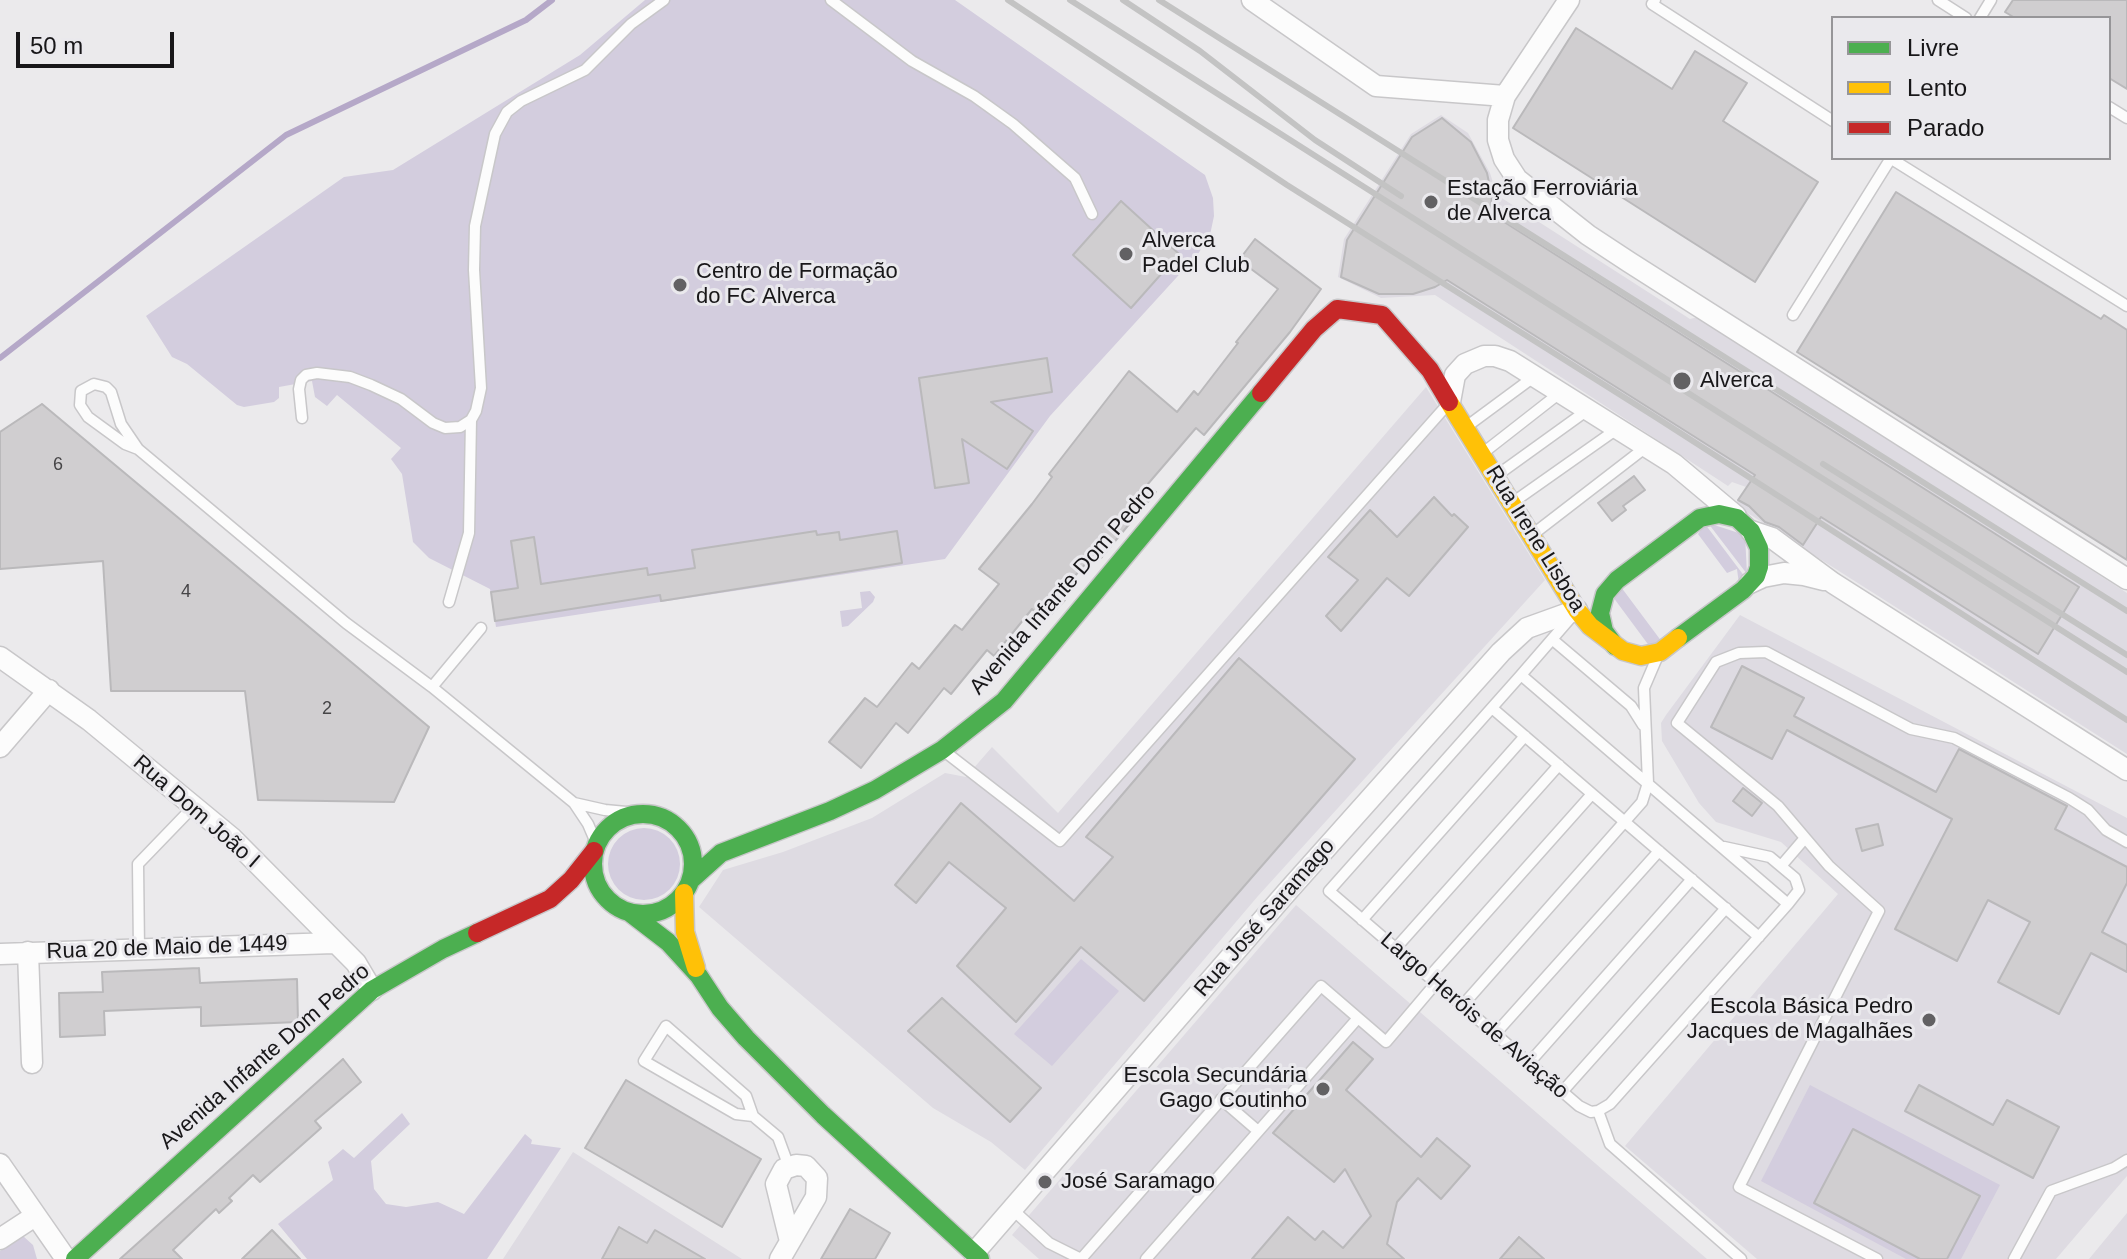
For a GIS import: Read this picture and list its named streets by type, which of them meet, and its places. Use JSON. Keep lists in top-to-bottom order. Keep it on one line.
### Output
{"streets":{"street":["Rua Irene Lisboa","Avenida Infante Dom Pedro","Rua Dom João I","Rua José Saramago","Rua 20 de Maio de 1449"],"lane":["Largo Heróis de Aviação"]},"crossings":[["Rua Irene Lisboa","Avenida Infante Dom Pedro"],["Rua Irene Lisboa","Rua José Saramago"],["Rua Irene Lisboa","Largo Heróis de Aviação"],["Avenida Infante Dom Pedro","Rua Dom João I"],["Rua Dom João I","Rua 20 de Maio de 1449"],["Rua José Saramago","Largo Heróis de Aviação"]],"places":["Estação Ferroviária de Alverca","Alverca Padel Club","Centro de Formação do FC Alverca","Alverca","Escola Básica Pedro Jacques de Magalhães","Escola Secundária Gago Coutinho","José Saramago"],"house_numbers":["6","4","2"],"legend":["Livre","Lento","Parado"],"scale_bar":"50 m"}
